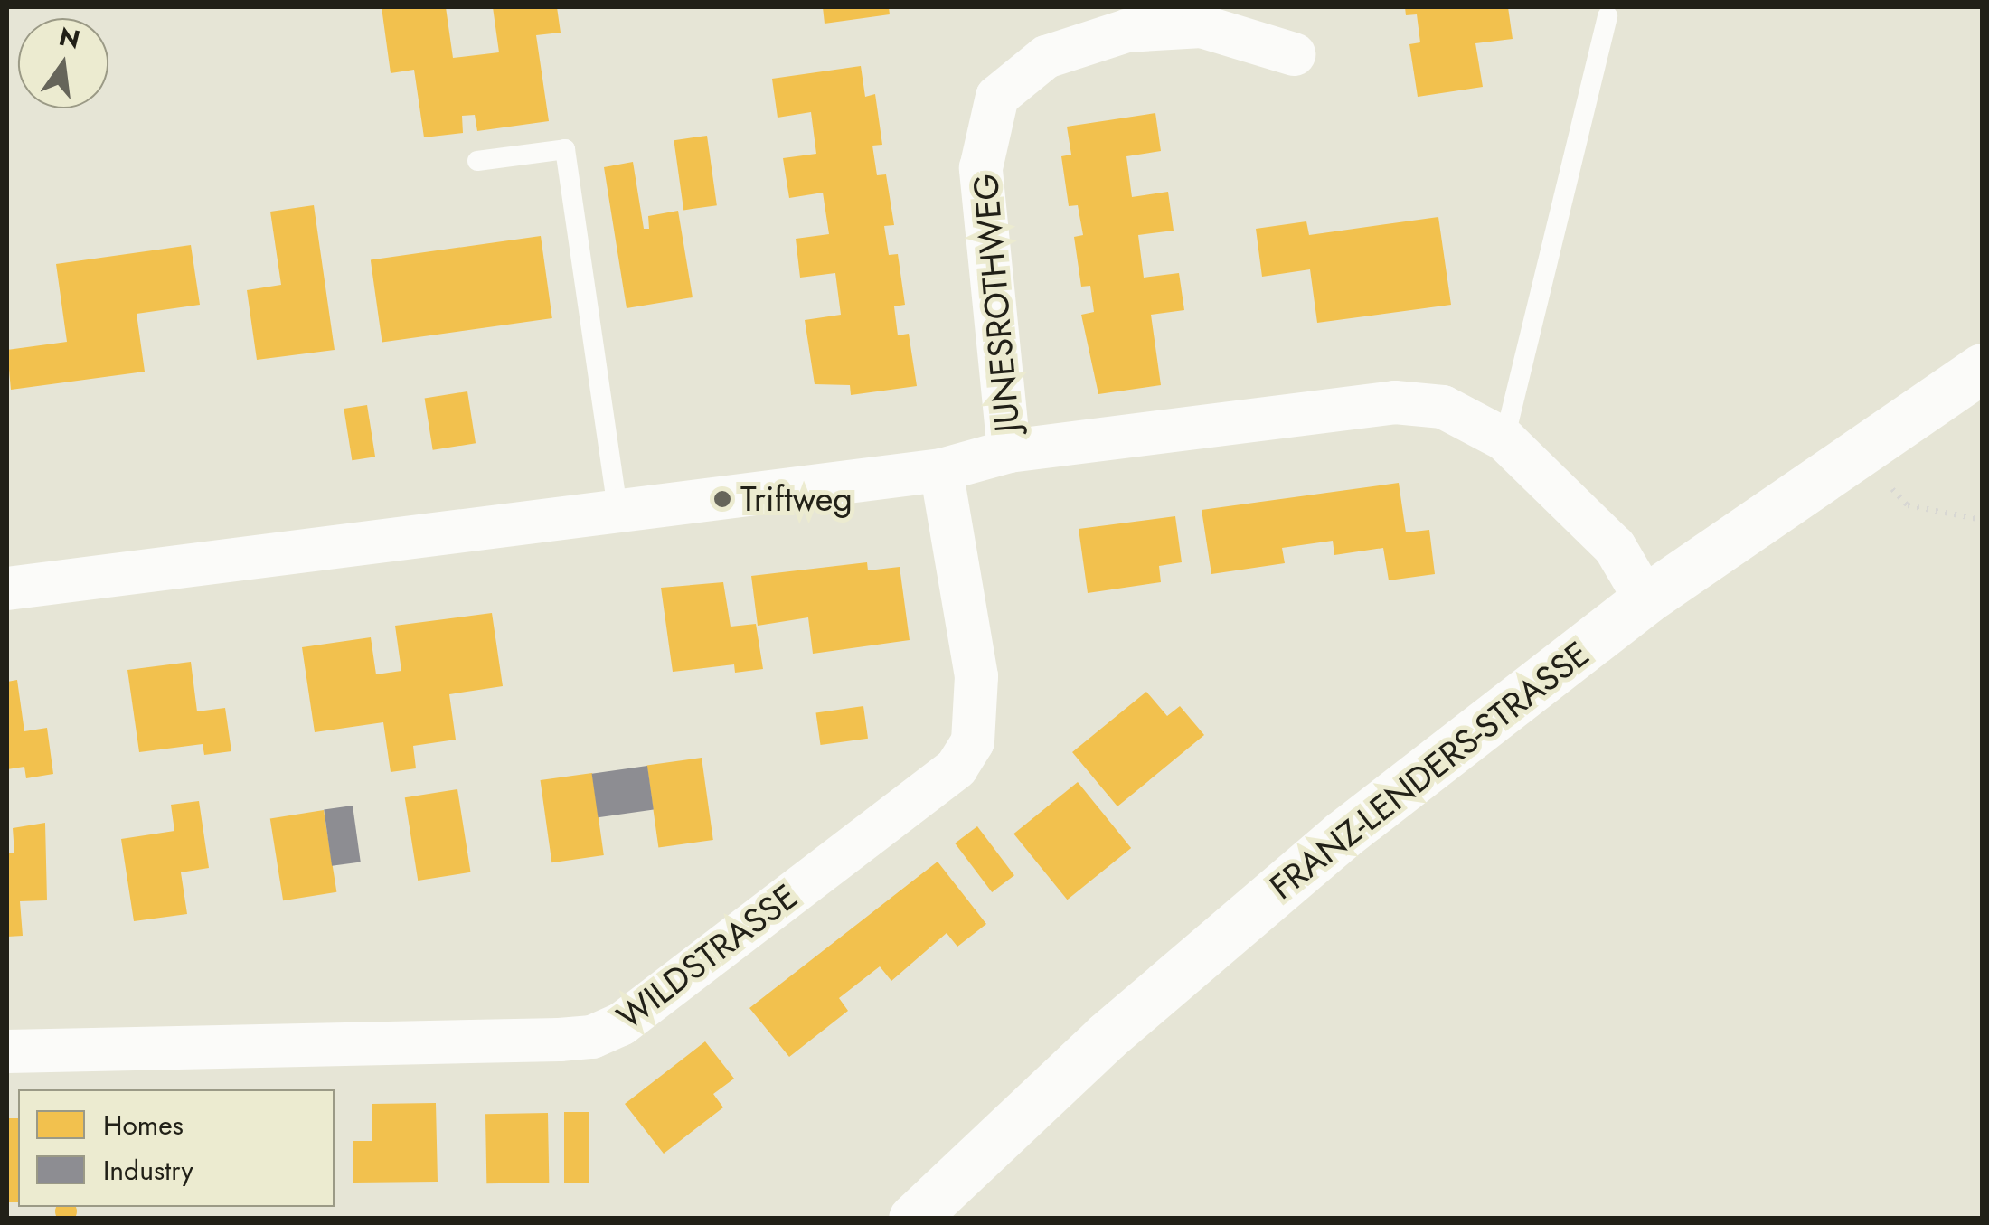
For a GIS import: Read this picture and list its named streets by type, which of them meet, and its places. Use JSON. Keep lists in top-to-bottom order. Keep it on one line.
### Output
{"streets":{"street":["JUNESROTHWEG","FRANZ-LENDERS-STRASSE","WILDSTRASSE"]},"places":["Triftweg"],"legend":["Homes","Industry"],"north":"top"}
